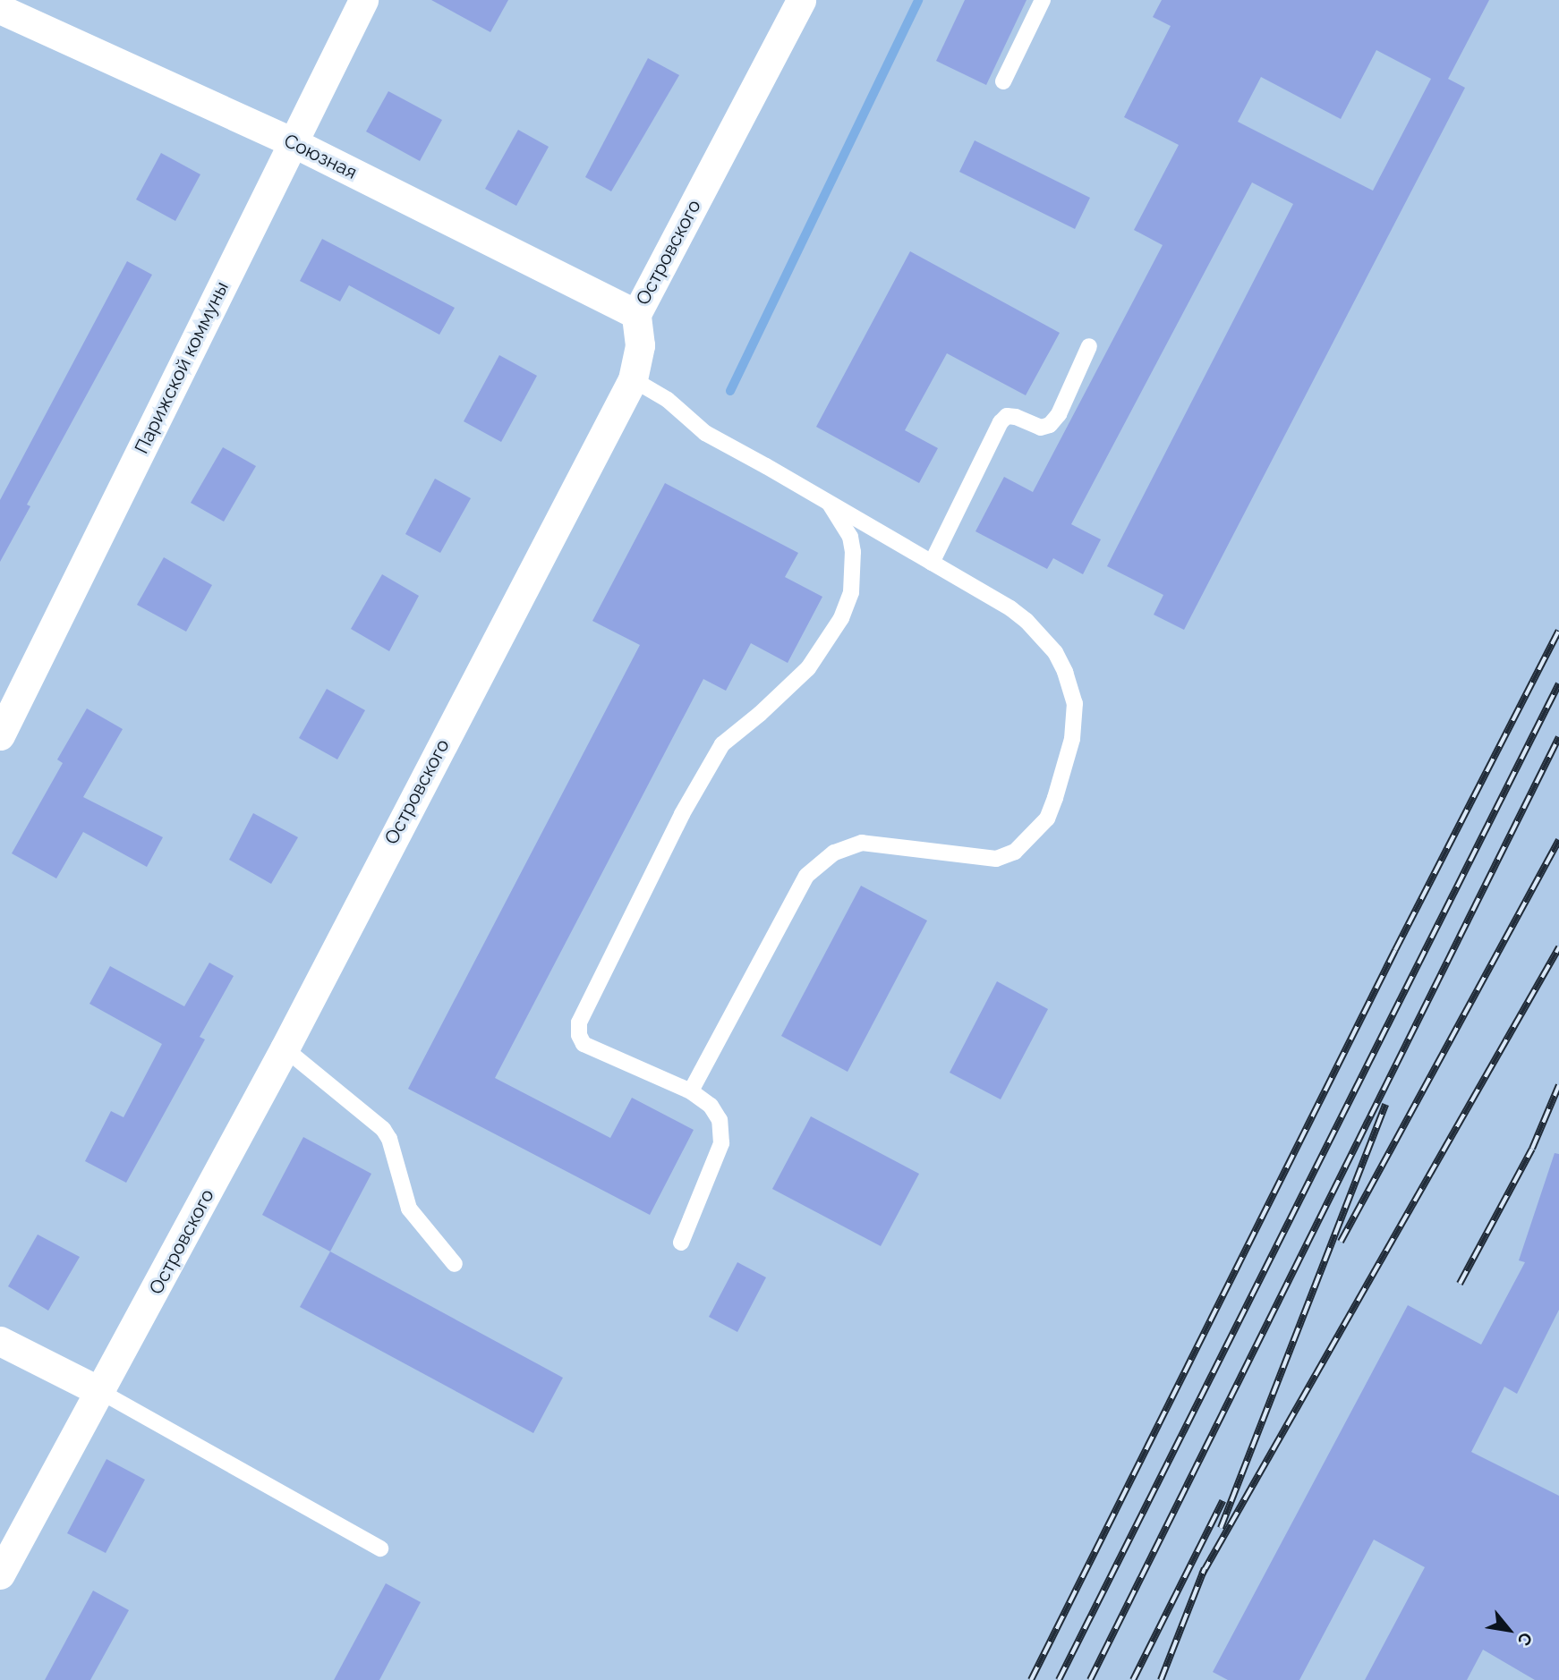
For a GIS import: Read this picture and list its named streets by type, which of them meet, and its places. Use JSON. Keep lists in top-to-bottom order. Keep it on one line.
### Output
{"streets":{"street":["Союзная","Островского","Парижской коммуны"]},"crossings":[["Союзная","Островского"],["Союзная","Парижской коммуны"]],"north":"bottom right"}
